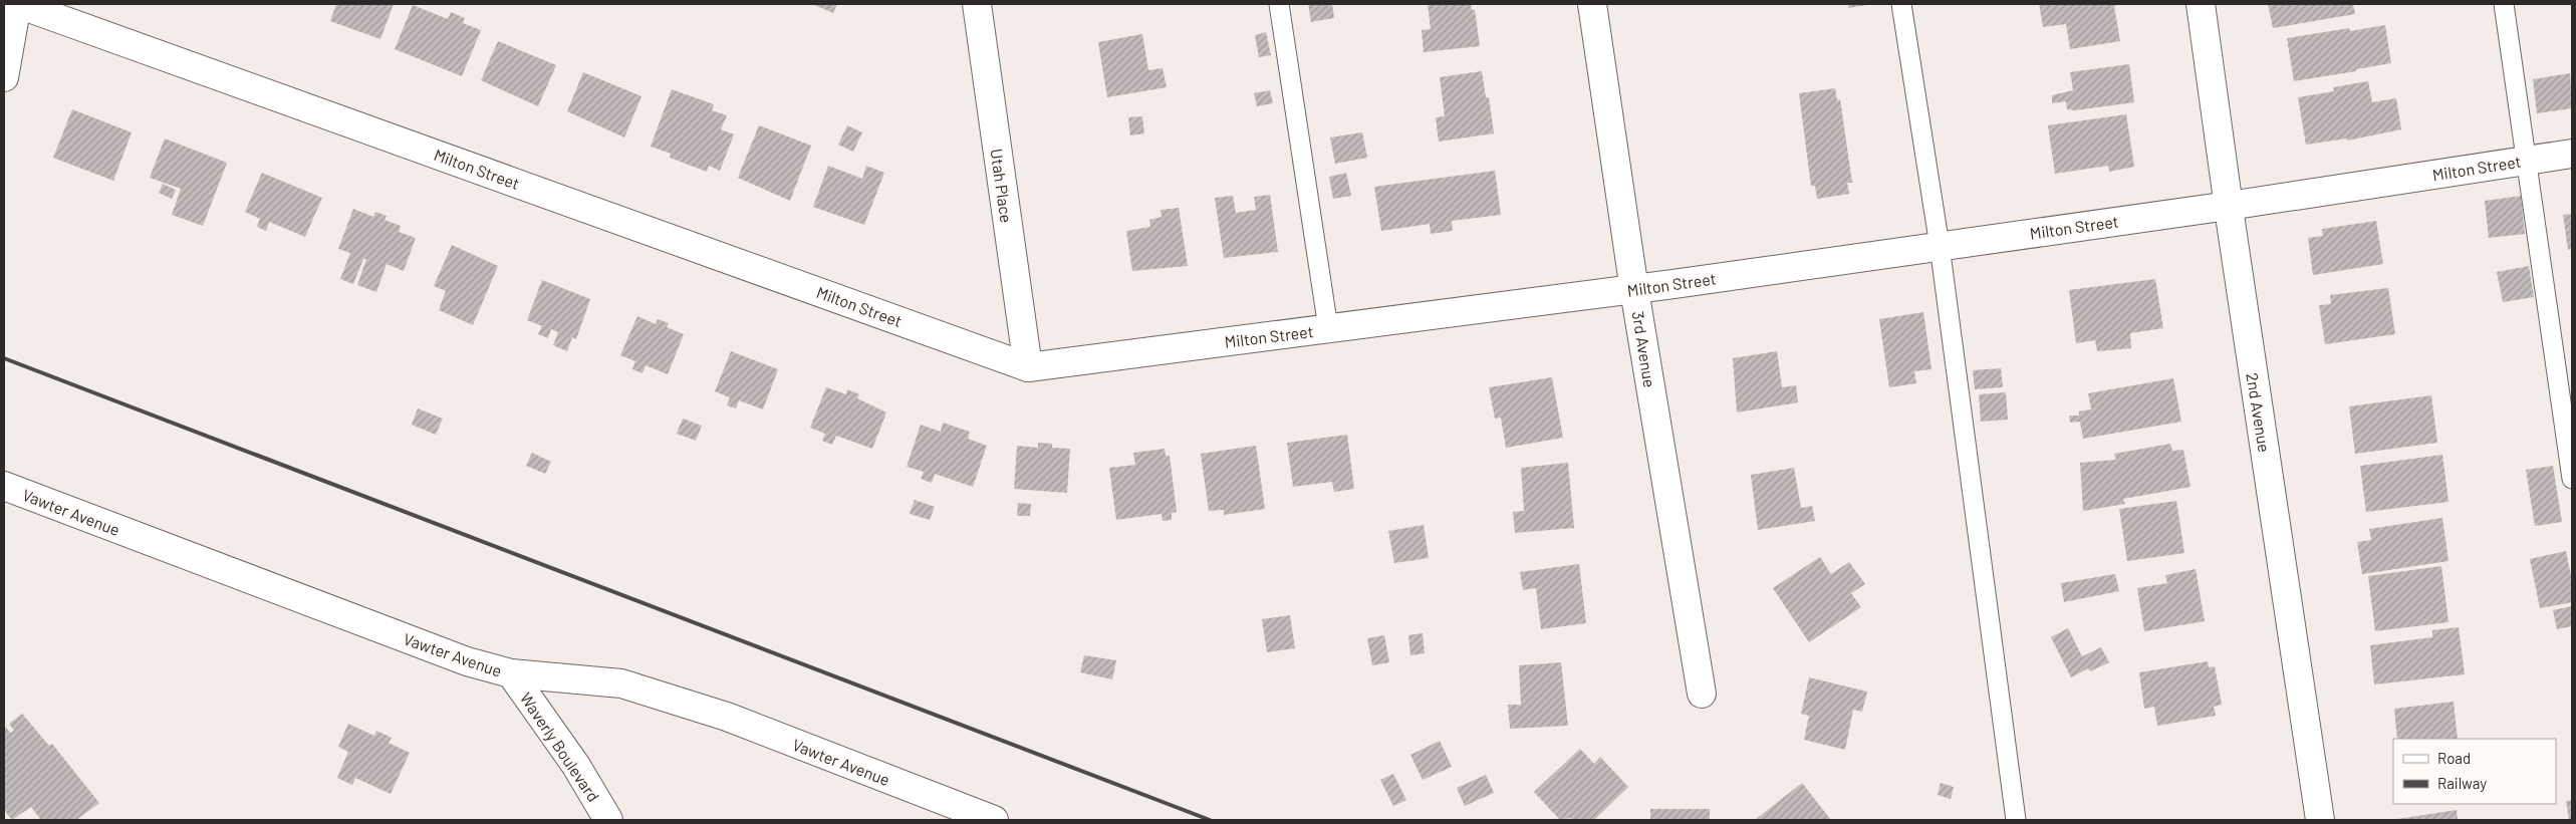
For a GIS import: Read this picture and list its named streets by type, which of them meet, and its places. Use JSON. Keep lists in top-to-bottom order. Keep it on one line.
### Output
{"streets":{"street":["Milton Street","Utah Place","3rd Avenue","2nd Avenue","Vawter Avenue","Waverly Boulevard"]},"crossings":[["Milton Street","Utah Place"],["Milton Street","3rd Avenue"],["Milton Street","2nd Avenue"],["Vawter Avenue","Waverly Boulevard"]],"legend":["Road","Railway"]}
